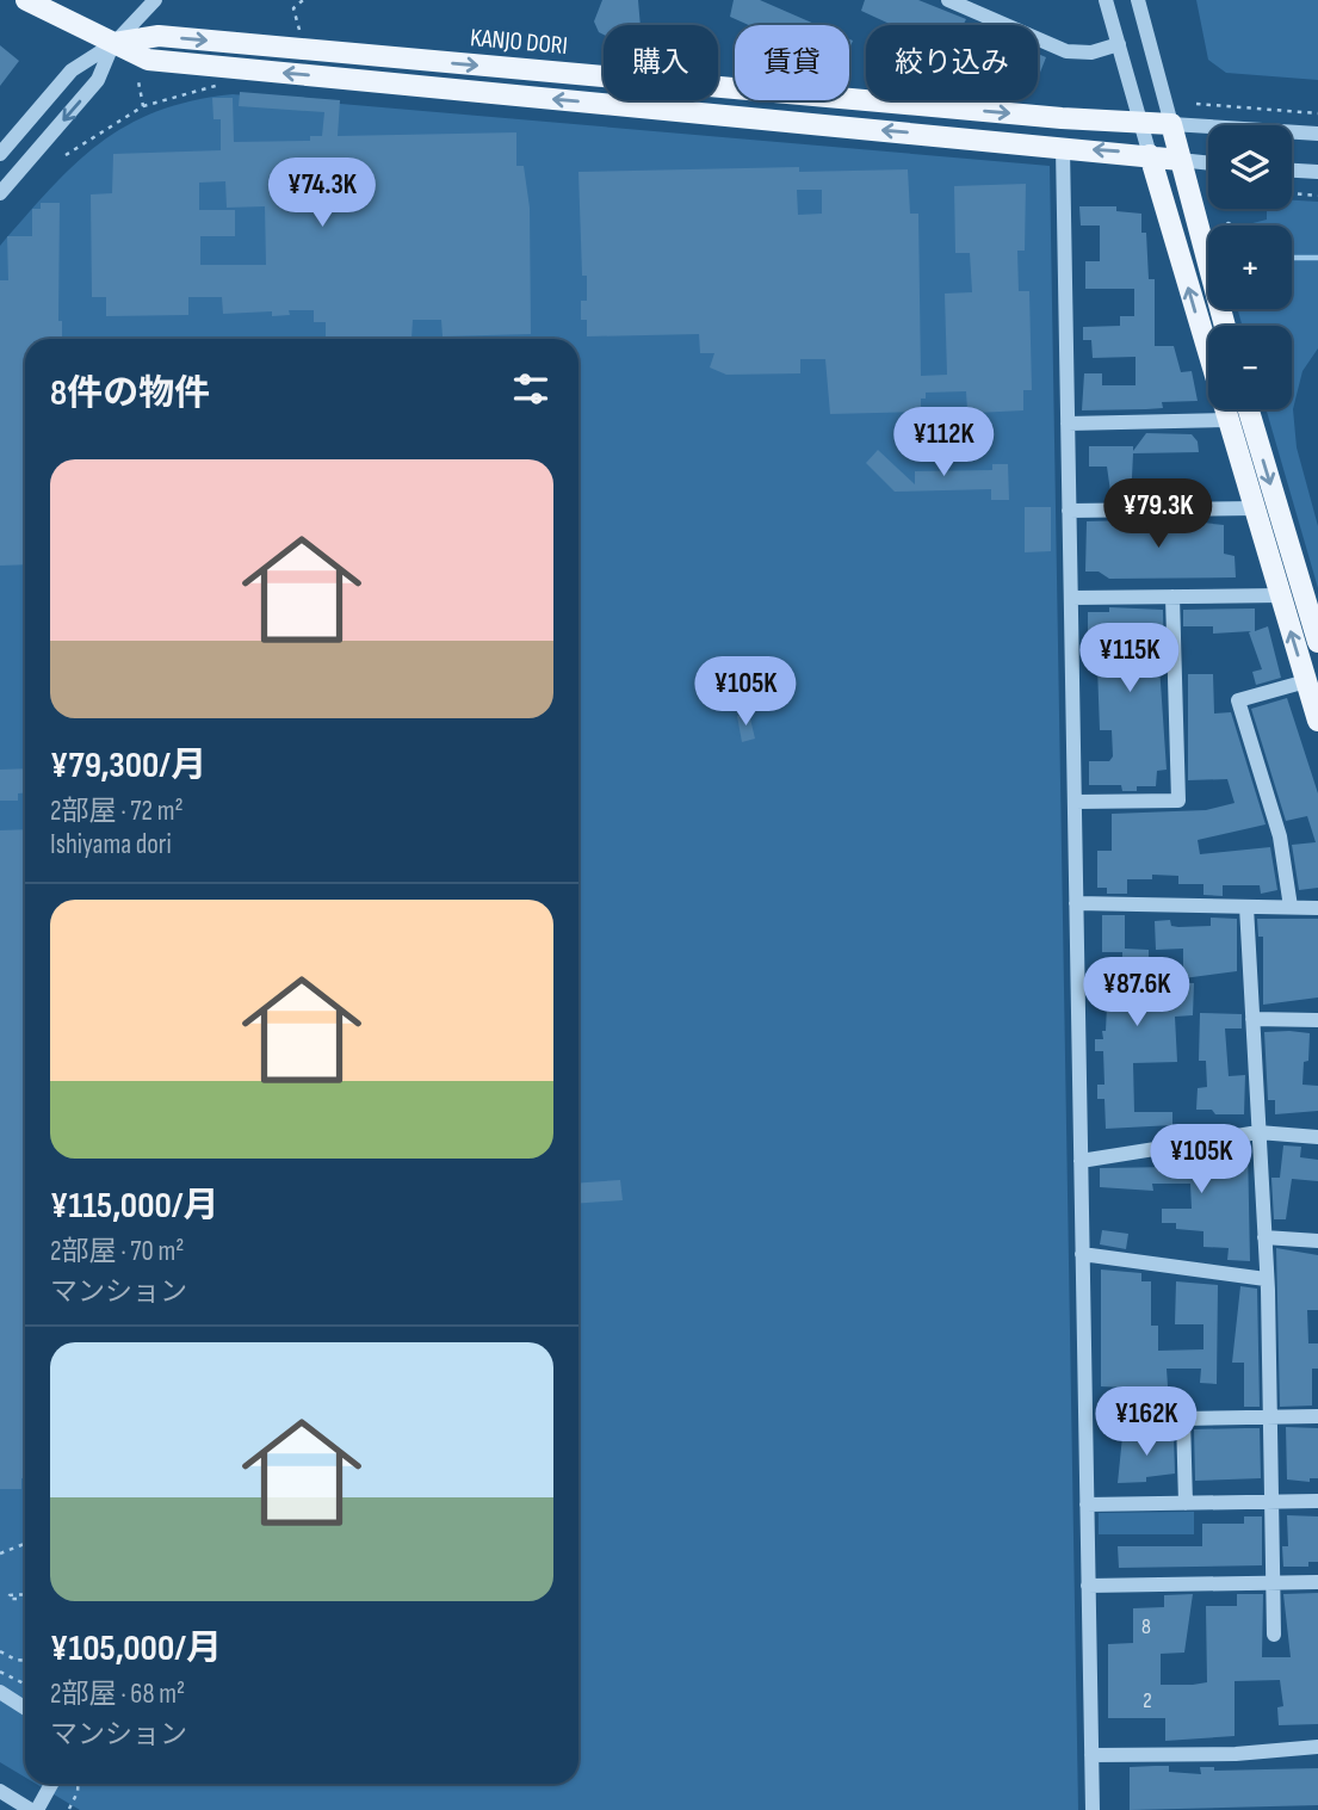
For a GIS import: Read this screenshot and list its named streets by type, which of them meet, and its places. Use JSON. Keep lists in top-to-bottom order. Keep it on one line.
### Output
{"streets":{"main road":["KANJO DORI"]},"house_numbers":["8","2"],"page":{"chip":["購入","賃貸","絞り込み"],"map_buttons":["+","−"],"price":["¥74.3K","¥112K","¥79.3K","¥115K","¥105K","¥87.6K","¥105K","¥162K"],"heading":"8件の物件","list":[{"name":"¥79,300/月","note":"2部屋 · 72 m² · Ishiyama dori"},{"name":"¥115,000/月","note":"2部屋 · 70 m² · マンション"},{"name":"¥105,000/月","note":"2部屋 · 68 m² · マンション"}]}}
